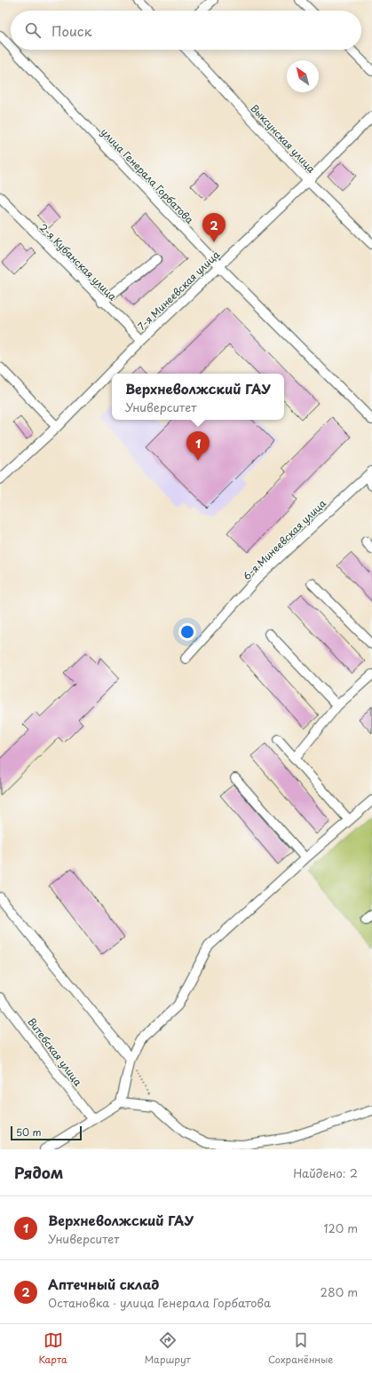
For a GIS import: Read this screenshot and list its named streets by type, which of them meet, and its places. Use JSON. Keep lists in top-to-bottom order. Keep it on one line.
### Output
{"streets":{"street":["Выксунская улица","улица Генерала Горбатова","2-я Кубанская улица","7-я Минеевская улица","6-я Минеевская улица","Витебская улица"]},"crossings":[["Выксунская улица","7-я Минеевская улица"],["улица Генерала Горбатова","7-я Минеевская улица"],["2-я Кубанская улица","7-я Минеевская улица"]],"scale_bar":"50 m","north":"top left","page":{"search":"Поиск","pins":["2","1"],"popup":["Верхневолжский ГАУ","Университет"],"scale":"50 m","heading":["Рядом","Найдено: 2"],"list":[{"mark":"1","name":"Верхневолжский ГАУ","note":"Университет","value":"120 m"},{"mark":"2","name":"Аптечный склад","note":"Остановка · улица Генерала Горбатова","value":"280 m"}],"nav":["Карта","Маршрут","Сохранённые"]}}
